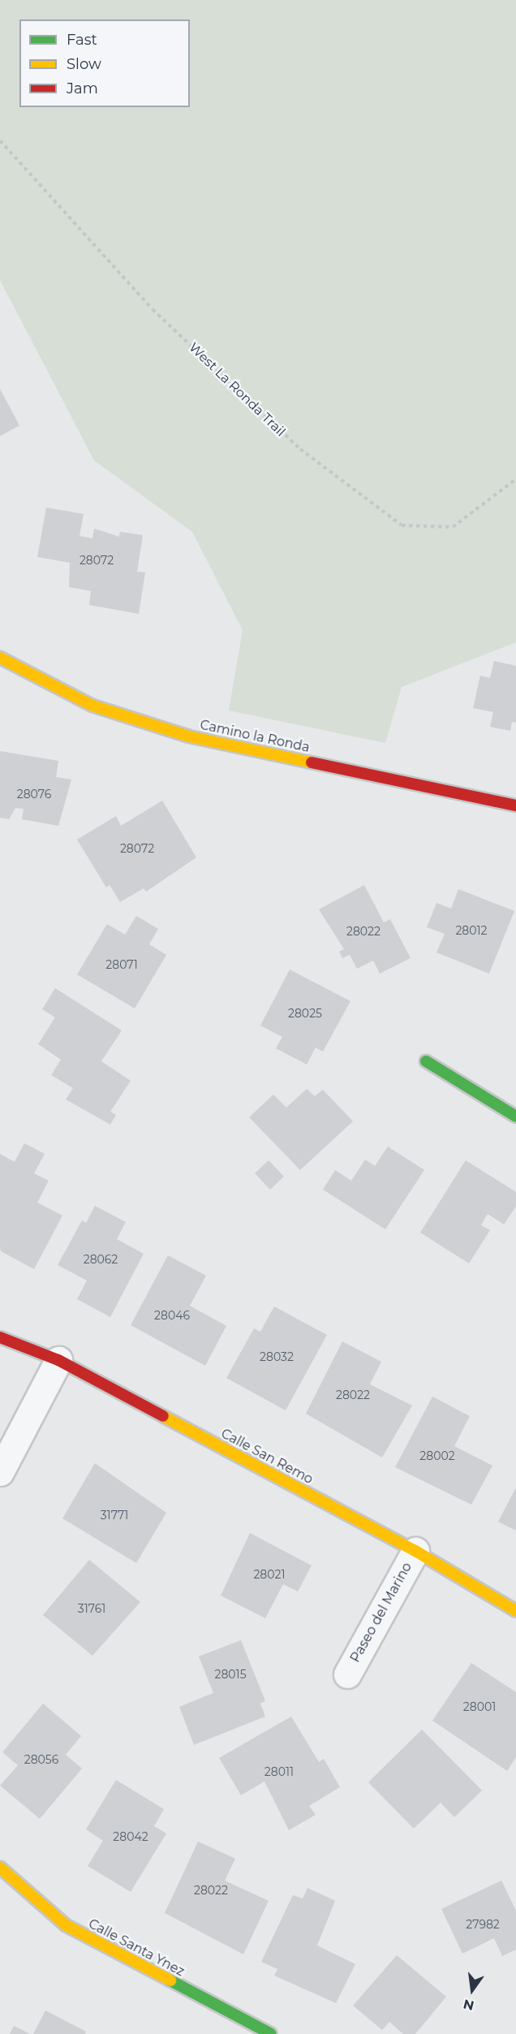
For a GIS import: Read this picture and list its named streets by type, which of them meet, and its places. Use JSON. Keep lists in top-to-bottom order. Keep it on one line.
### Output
{"streets":{"street":["Camino la Ronda","Calle San Remo","Paseo del Marino","Calle Santa Ynez"],"path":["West La Ronda Trail"]},"crossings":[["Calle San Remo","Paseo del Marino"]],"house_numbers":["28072","28076","28072","28012","28022","28071","28025","28062","28046","28032","28022","28002","31771","28021","31761","28015","28001","28056","28011","28042","28022","27982"],"legend":["Fast","Slow","Jam"],"north":"bottom"}
